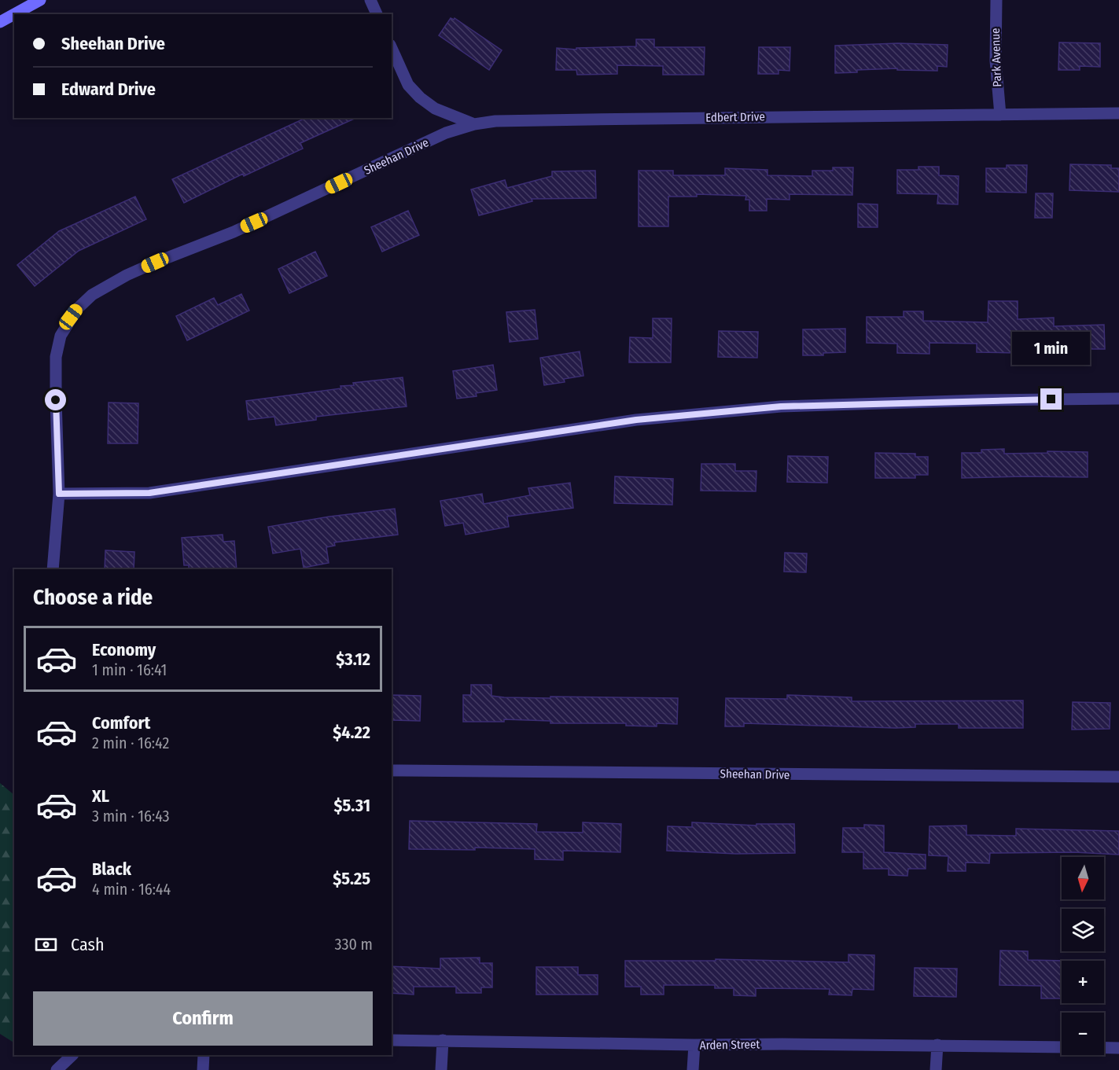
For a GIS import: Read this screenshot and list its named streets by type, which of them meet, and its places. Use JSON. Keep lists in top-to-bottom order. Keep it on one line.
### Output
{"streets":{"street":["Park Avenue","Edbert Drive","Sheehan Drive","Arden Street"]},"crossings":[["Park Avenue","Edbert Drive"],["Edbert Drive","Sheehan Drive"]],"north":"bottom","page":{"banner":["Sheehan Drive","Edward Drive"],"bubble":"1 min","heading":"Choose a ride","list":[{"name":"Economy","note":"1 min · 16:41","value":"$3.12"},{"name":"Comfort","note":"2 min · 16:42","value":"$4.22"},{"name":"XL","note":"3 min · 16:43","value":"$5.31"},{"name":"Black","note":"4 min · 16:44","value":"$5.25"}],"map_buttons":["+","−"],"pay":["Cash","330 m"],"buttons":"Confirm"}}
